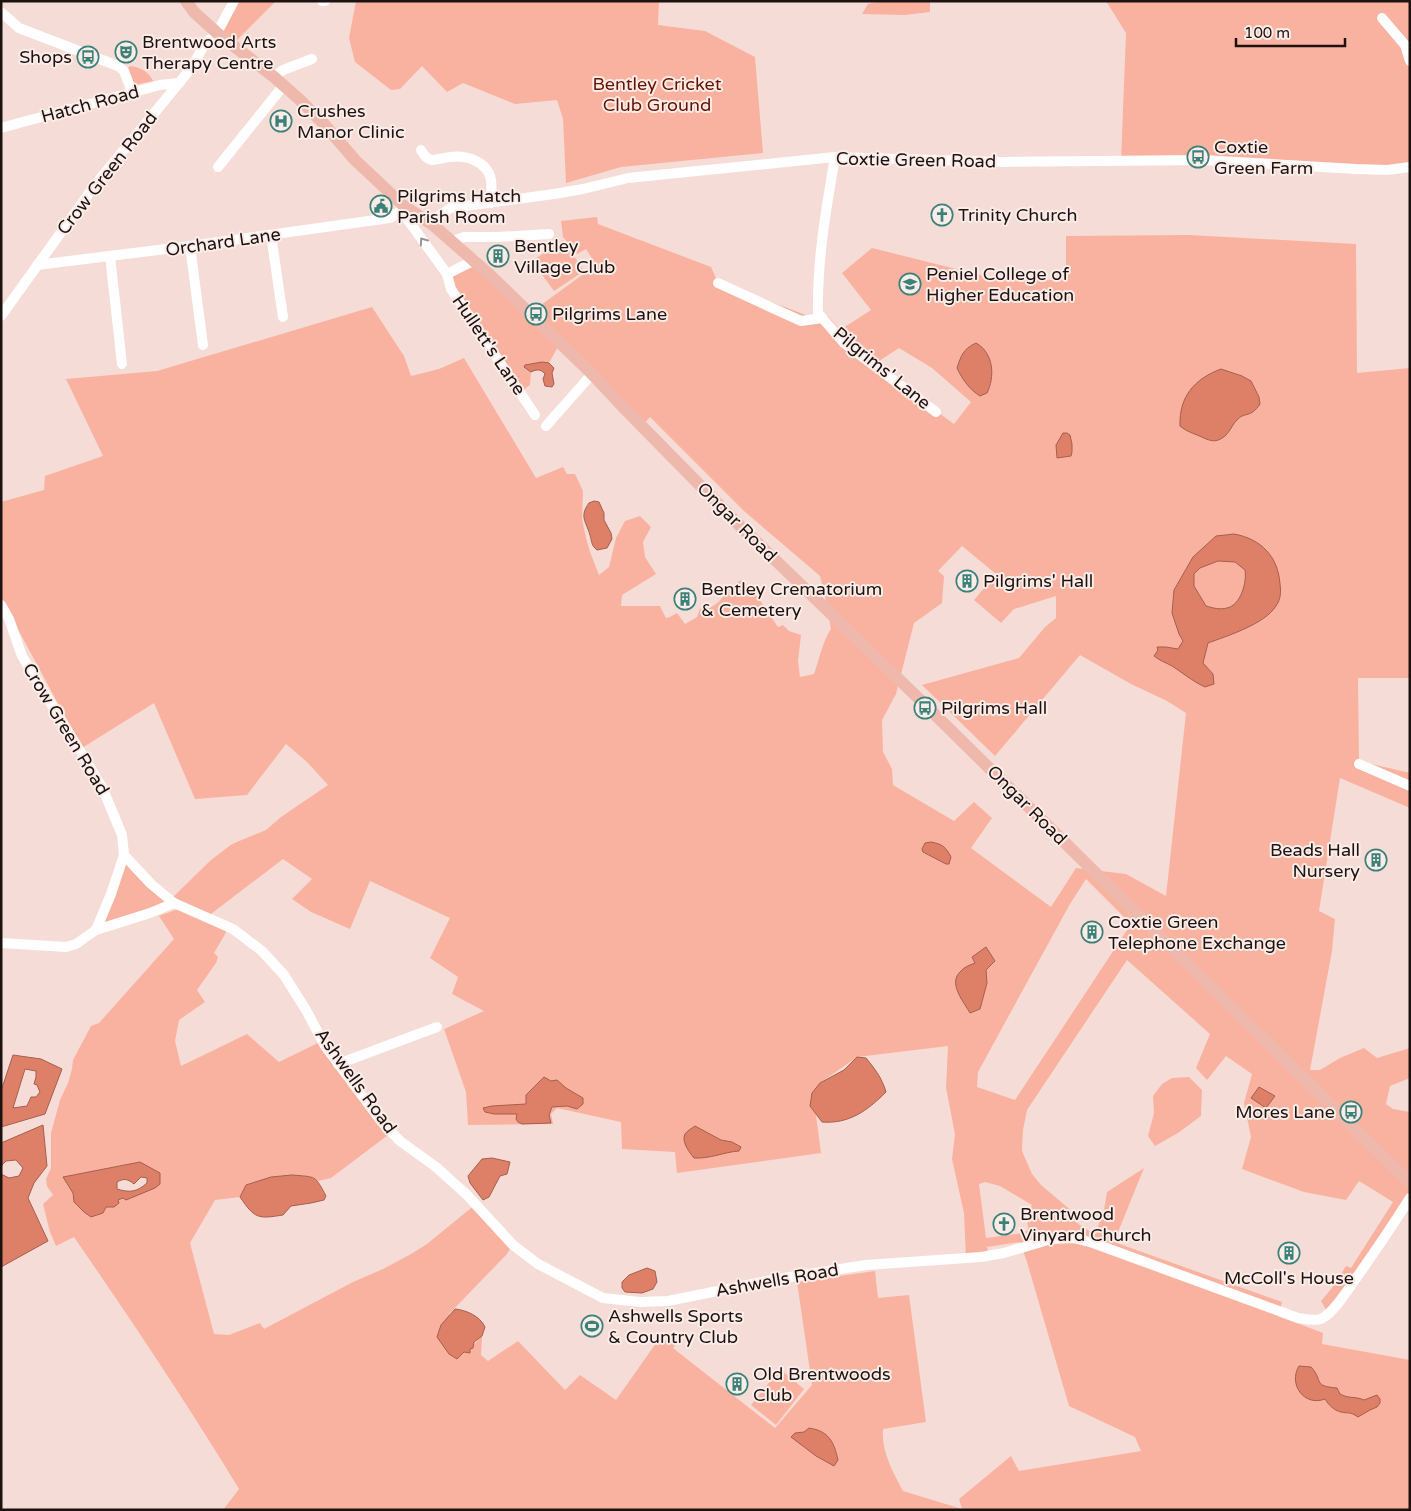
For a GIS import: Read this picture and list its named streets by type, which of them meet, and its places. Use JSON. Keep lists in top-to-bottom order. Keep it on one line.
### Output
{"streets":{"main road":["Ongar Road"],"street":["Hatch Road","Coxtie Green Road","Crow Green Road","Orchard Lane","Hullett's Lane","Pilgrims' Lane","Ashwells Road"]},"crossings":[["Hatch Road","Crow Green Road"],["Coxtie Green Road","Ongar Road"],["Crow Green Road","Orchard Lane"],["Crow Green Road","Ongar Road"],["Crow Green Road","Ashwells Road"],["Orchard Lane","Hullett's Lane"],["Orchard Lane","Ongar Road"],["Hullett's Lane","Ongar Road"]],"parks":["Bentley Cricket Club Ground"],"places":{"theatre":["Brentwood Arts Therapy Centre"],"bus stop":["Shops","Coxtie Green Farm","Pilgrims Lane","Pilgrims Hall","Mores Lane"],"hospital":["Crushes Manor Clinic"],"public building":["Pilgrims Hatch Parish Room"],"church":["Trinity Church","Brentwood Vinyard Church"],"building":["Bentley Village Club","Pilgrims' Hall","Bentley Crematorium & Cemetery","Beads Hall Nursery","Coxtie Green Telephone Exchange","McColl's House","Old Brentwoods Club"],"school or university":["Peniel College of Higher Education"],"sports":["Ashwells Sports & Country Club"]},"scale_bar":"100 m"}
